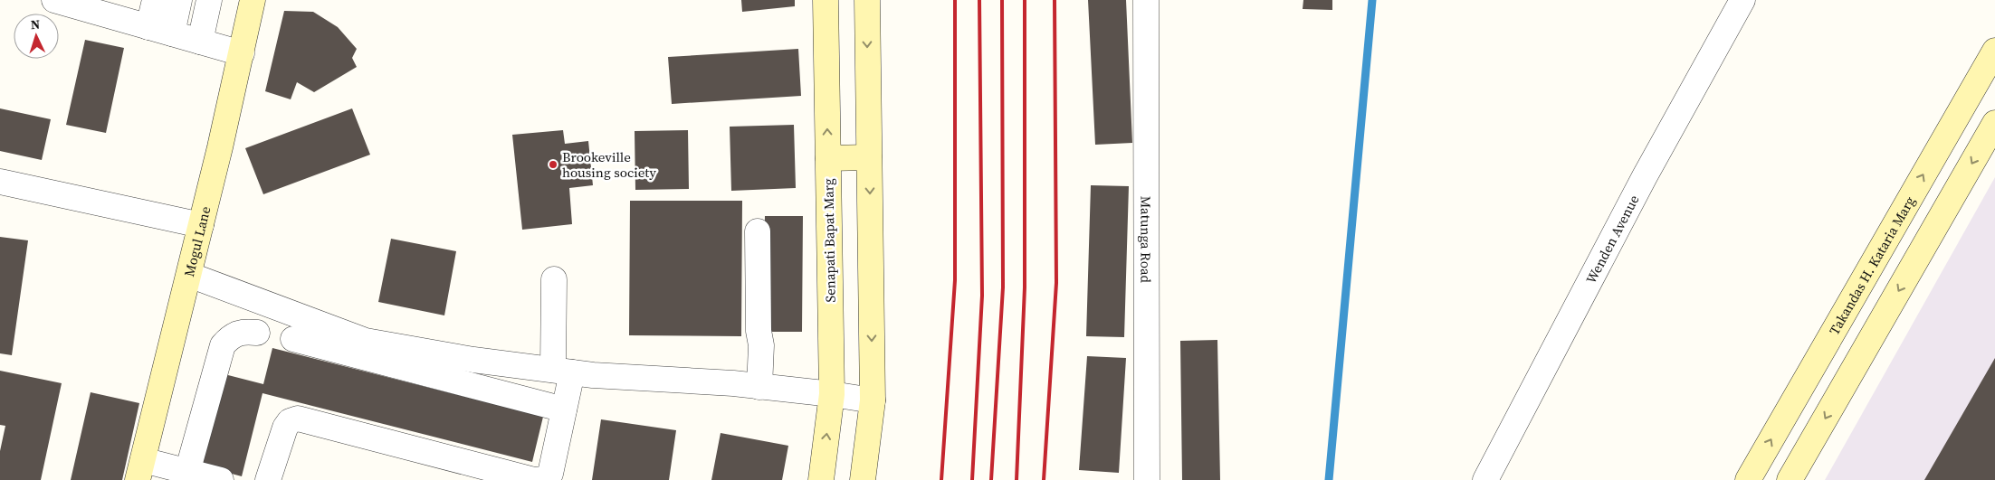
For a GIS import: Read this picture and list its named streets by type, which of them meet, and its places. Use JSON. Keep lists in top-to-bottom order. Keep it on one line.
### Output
{"streets":{"main road":["Mogul Lane","Senapati Bapat Marg","Takandas H. Kataria Marg"],"street":["Wenden Avenue","Matunga Road"]},"places":["Brookeville housing society"],"north":"top"}
